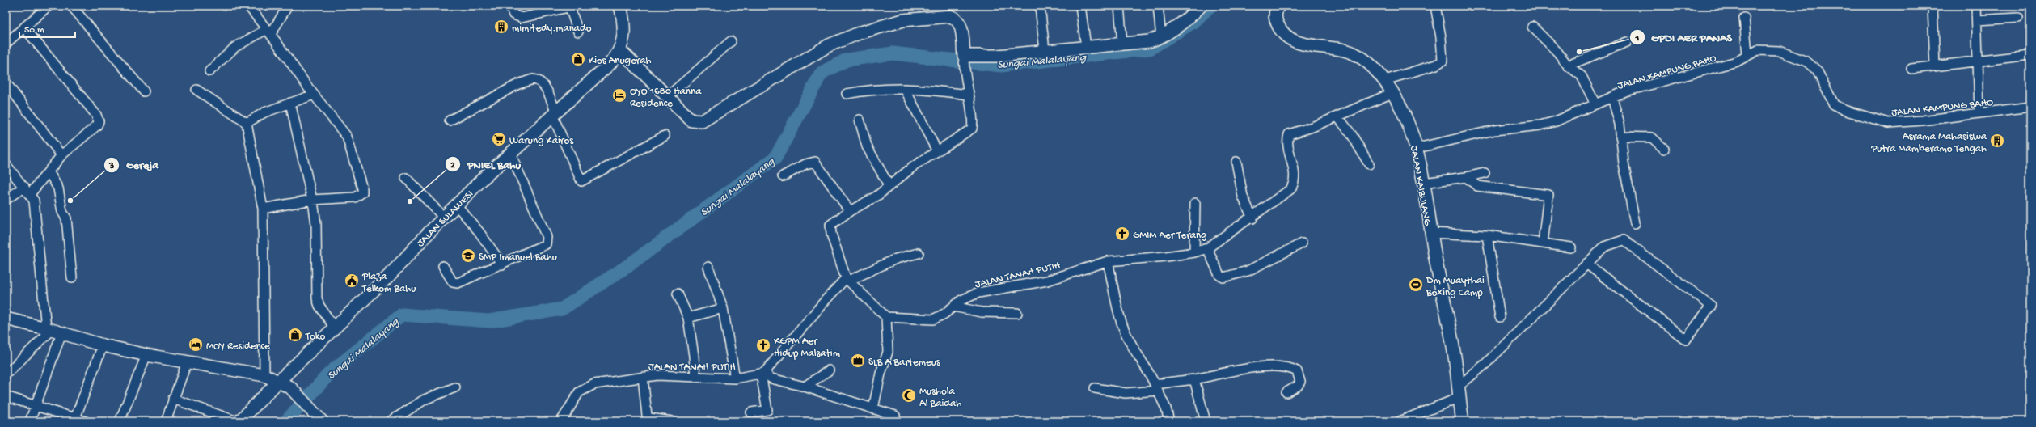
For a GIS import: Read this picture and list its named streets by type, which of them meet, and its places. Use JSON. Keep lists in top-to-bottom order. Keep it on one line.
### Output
{"streets":{"street":["JALAN KAMPUNG BAHO","JALAN KAIBULANG","JALAN SULAWESI","JALAN TANAH PUTIH"]},"crossings":[["JALAN KAMPUNG BAHO","JALAN KAIBULANG"]],"water":["Sungai Malalayang"],"places":{"building":["mimitedy.manado","Asrama Mahasiswa Putra Mamberamo Tengah"],"other":["GPDI AER PANAS","Gereja","PNIEL Bahu"],"shop":["Kios Anugerah","Toko"],"hotel":["OYO 1680 Hanna Residence","MOY Residence"],"supermarket":["Warung Kairos"],"church":["GMIM Aer Terang","KGPM Aer Hidup Malsatim"],"school or university":["SMP Imanuel Bahu"],"public building":["Plaza Telkom Bahu"],"sports":["Dm Muaythai Boxing Camp"],"office":["SLB A Bartemeus"],"mosque":["Mushola Al Baidah"]},"scale_bar":"50 m"}
